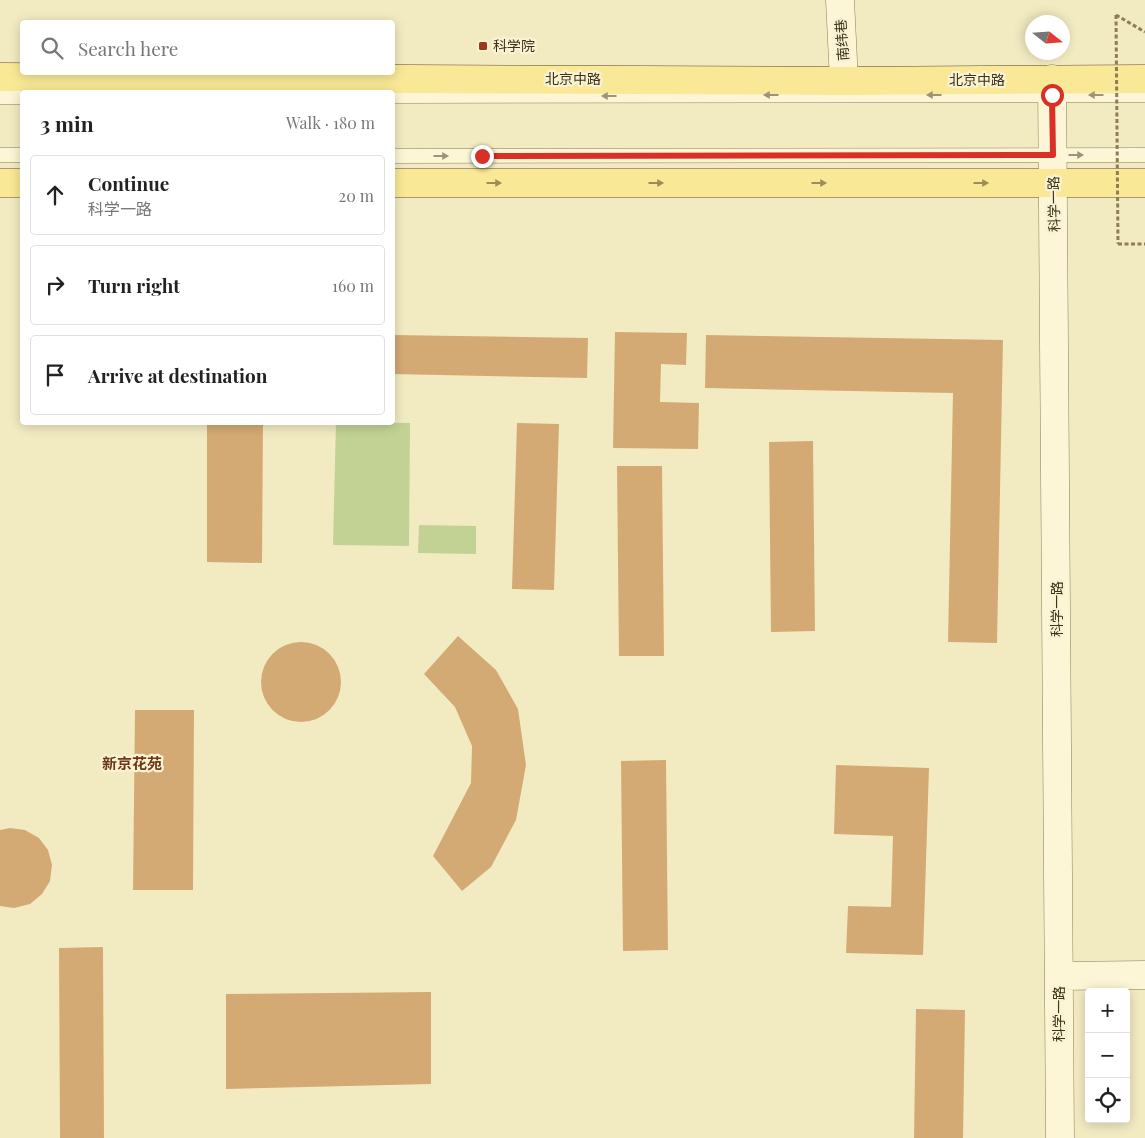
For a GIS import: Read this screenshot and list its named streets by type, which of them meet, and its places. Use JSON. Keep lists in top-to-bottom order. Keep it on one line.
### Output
{"streets":{"main road":["北京中路"],"street":["南纬巷","科学一路"]},"crossings":[["南纬巷","北京中路"],["北京中路","科学一路"]],"districts":["新京花苑"],"places":{"transit":["科学院"]},"north":"right","page":{"search":"Search here","heading":["3 min","Walk · 180 m"],"list":[["Continue","科学一路","20 m"],["Turn right","160 m"],"Arrive at destination"],"map_buttons":["+","−"]}}
